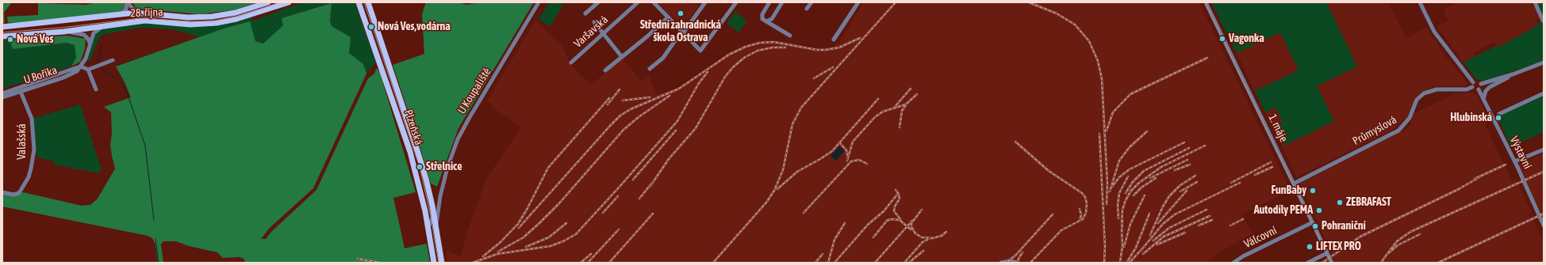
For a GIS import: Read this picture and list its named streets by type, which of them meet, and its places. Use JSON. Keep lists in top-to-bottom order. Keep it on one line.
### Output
{"streets":{"main road":["28. října","Plzeňská"],"street":["Varšavská","U Boříka","U Koupaliště","1. máje","Průmyslová","Valašská","Výstavní","Válcovní"]},"crossings":[["28. října","U Boříka"],["U Boříka","Valašská"],["U Koupaliště","Plzeňská"],["1. máje","Průmyslová"],["1. máje","Válcovní"],["Průmyslová","Výstavní"]],"places":["Střední zahradnická škola Ostrava","Nová Ves,vodárna","Vagonka","Nová Ves","Hlubinská","Střelnice","FunBaby","ZEBRAFAST","Autodíly PEMA","Pohraniční","LIFTEX PRO"]}
